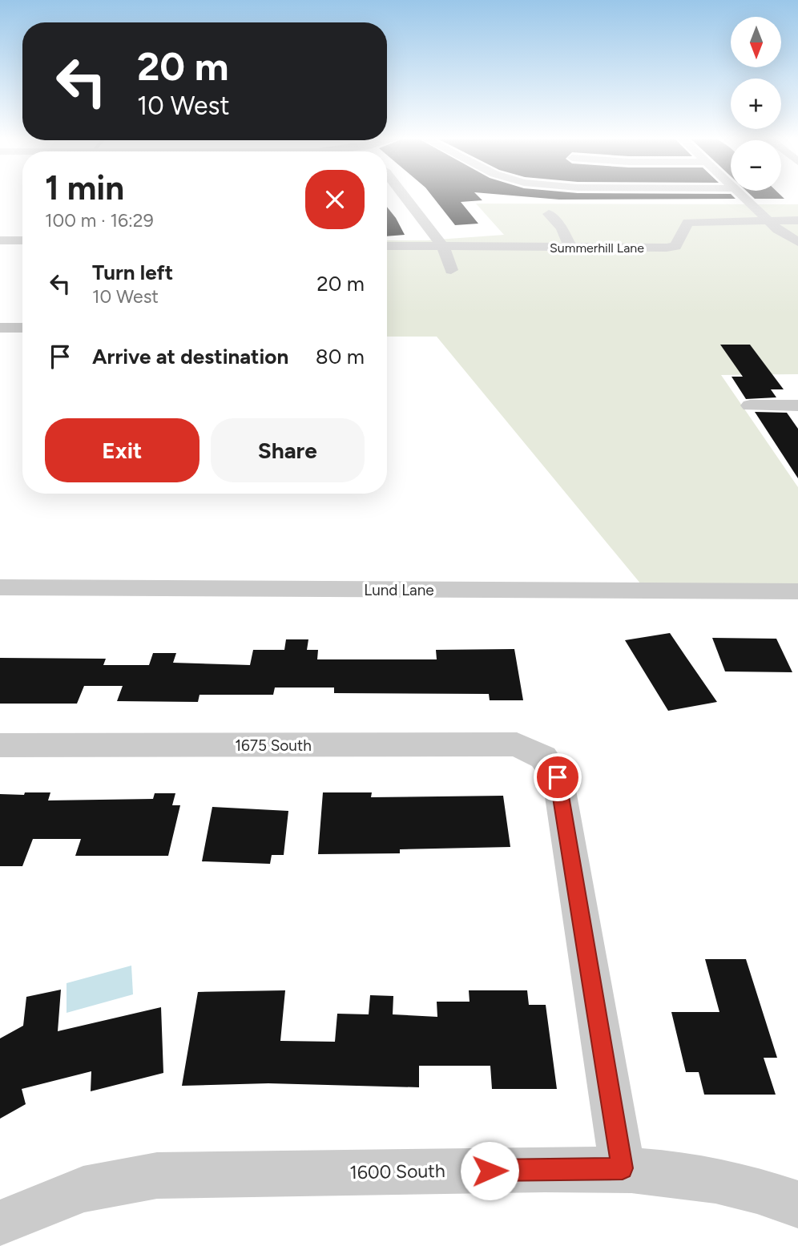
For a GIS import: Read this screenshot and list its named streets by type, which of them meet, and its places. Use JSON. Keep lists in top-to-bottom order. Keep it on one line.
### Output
{"streets":{"street":["Summerhill Lane","Lund Lane","1675 South","1600 South"]},"crossings":[["1675 South","1600 South"]],"north":"bottom","page":{"map_buttons":["+","−"],"turn":["20 m","10 West"],"heading":["1 min","100 m · 16:29"],"list":[{"name":"Turn left","note":"10 West","value":"20 m"},{"name":"Arrive at destination","value":"80 m"}],"buttons":["Exit","Share"]}}
